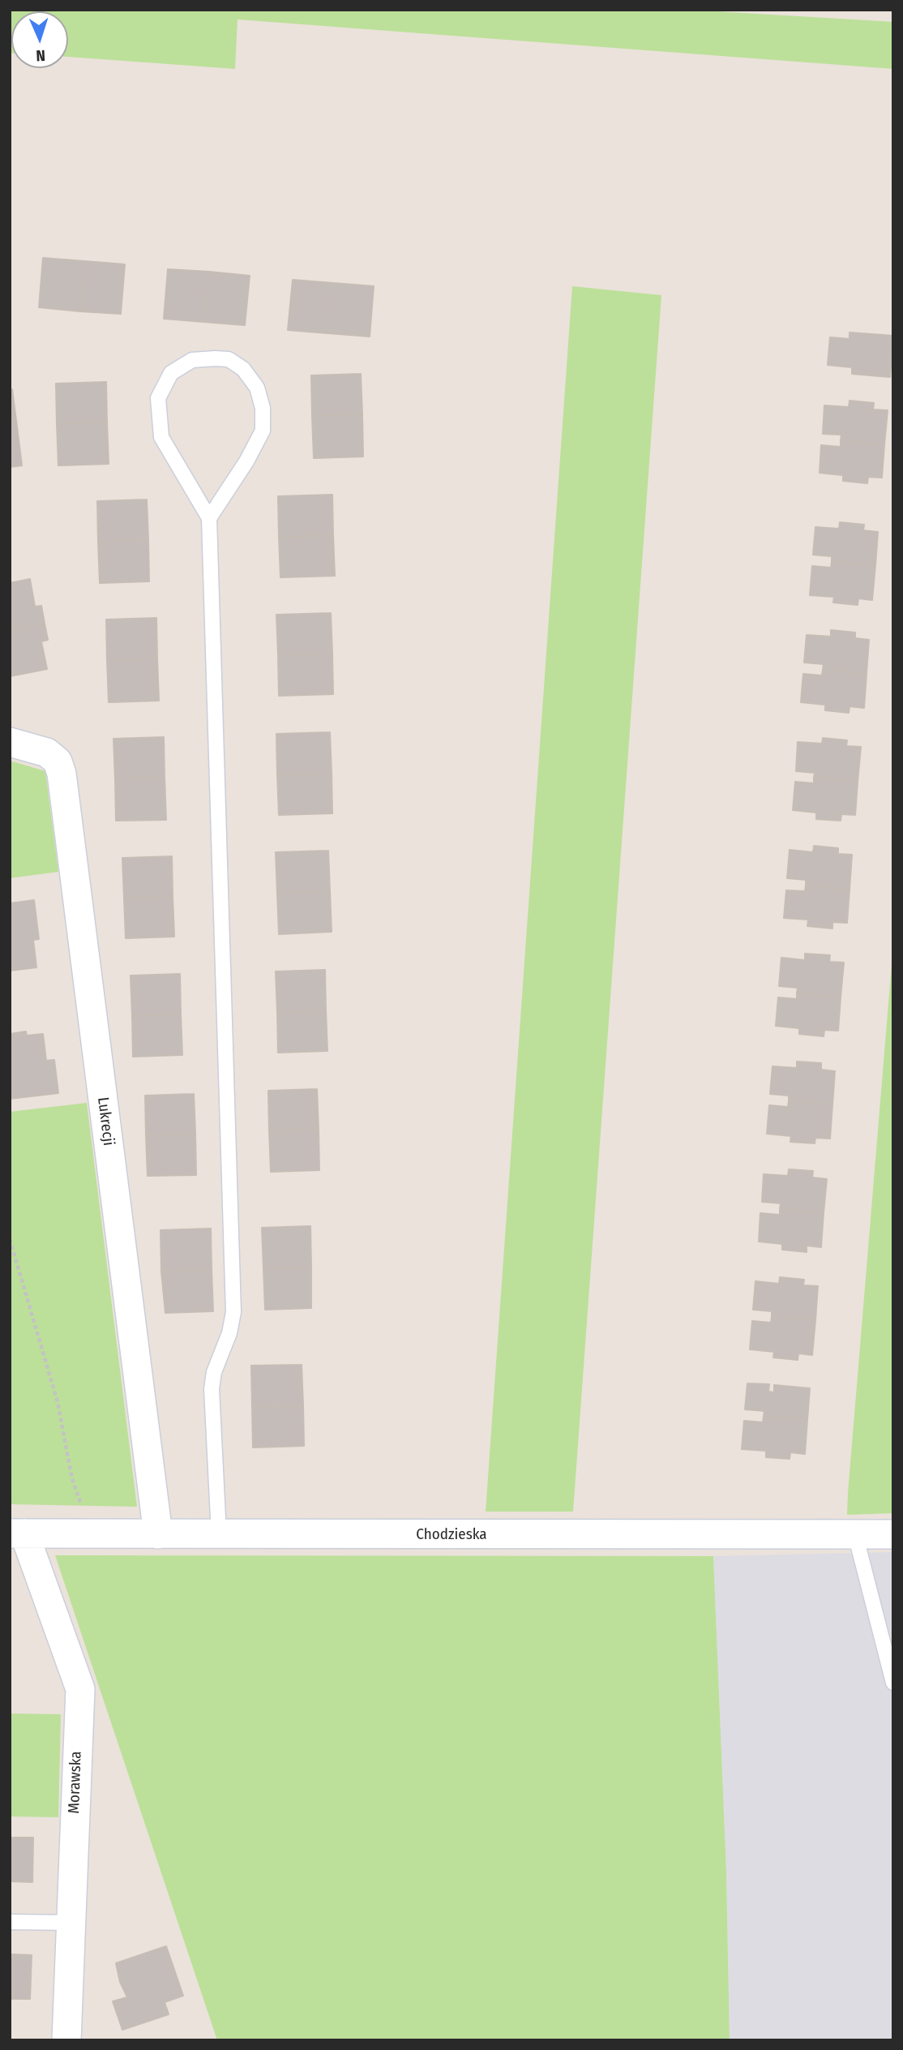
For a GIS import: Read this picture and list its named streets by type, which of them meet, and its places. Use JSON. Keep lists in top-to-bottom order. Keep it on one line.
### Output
{"streets":{"street":["Lukrecji","Chodzieska","Morawska"]},"crossings":[["Lukrecji","Chodzieska"],["Chodzieska","Morawska"]],"north":"bottom"}
